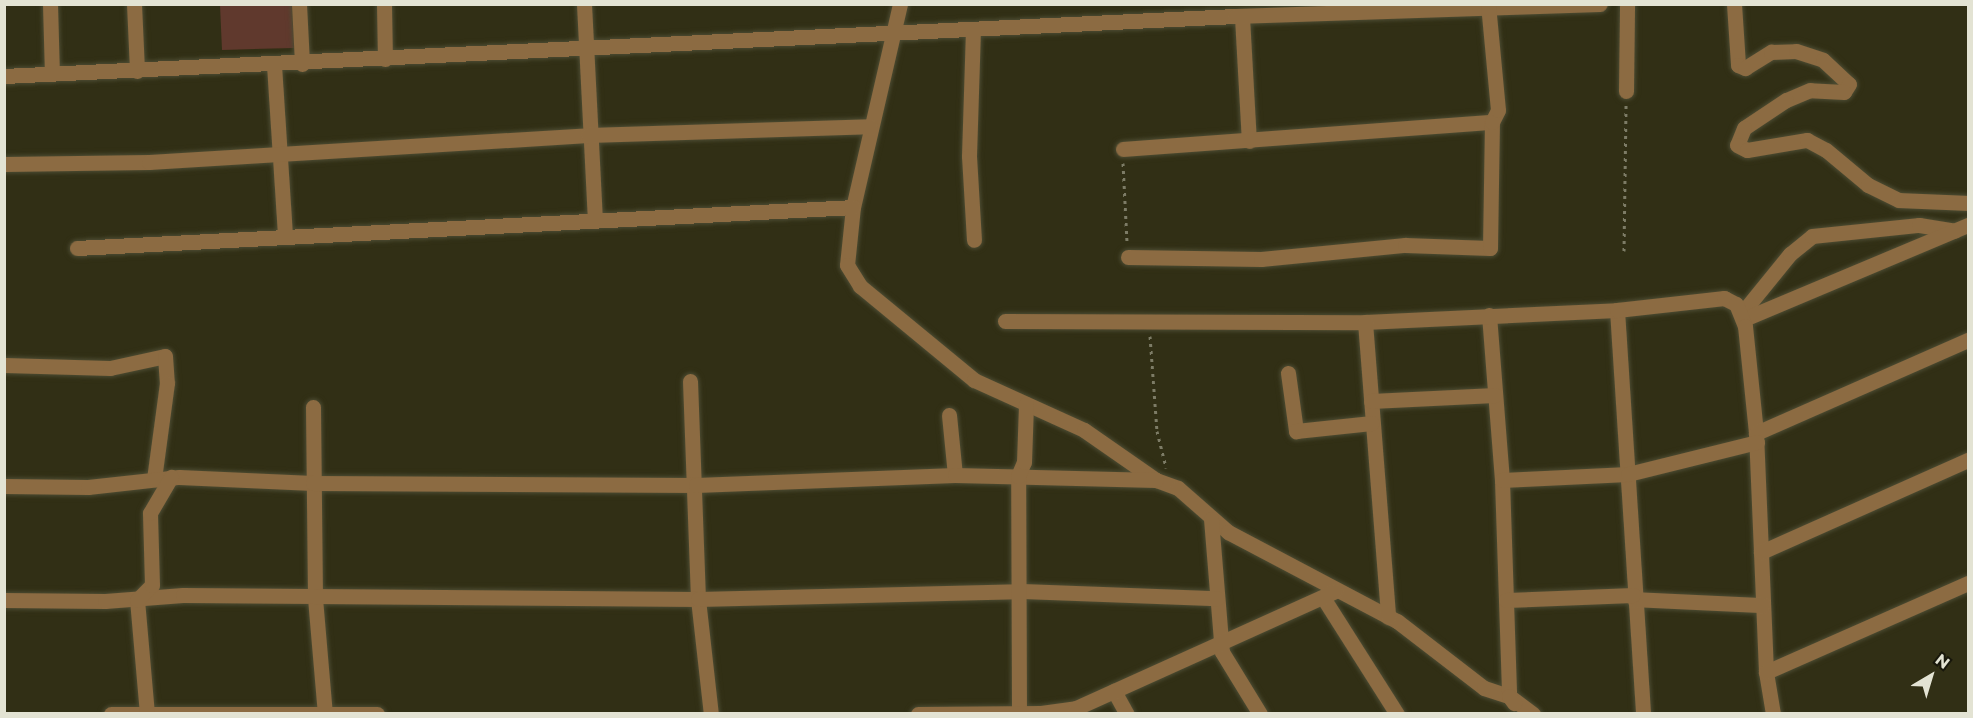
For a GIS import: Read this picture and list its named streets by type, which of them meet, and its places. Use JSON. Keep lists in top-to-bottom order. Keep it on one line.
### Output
{"north":"top right"}
